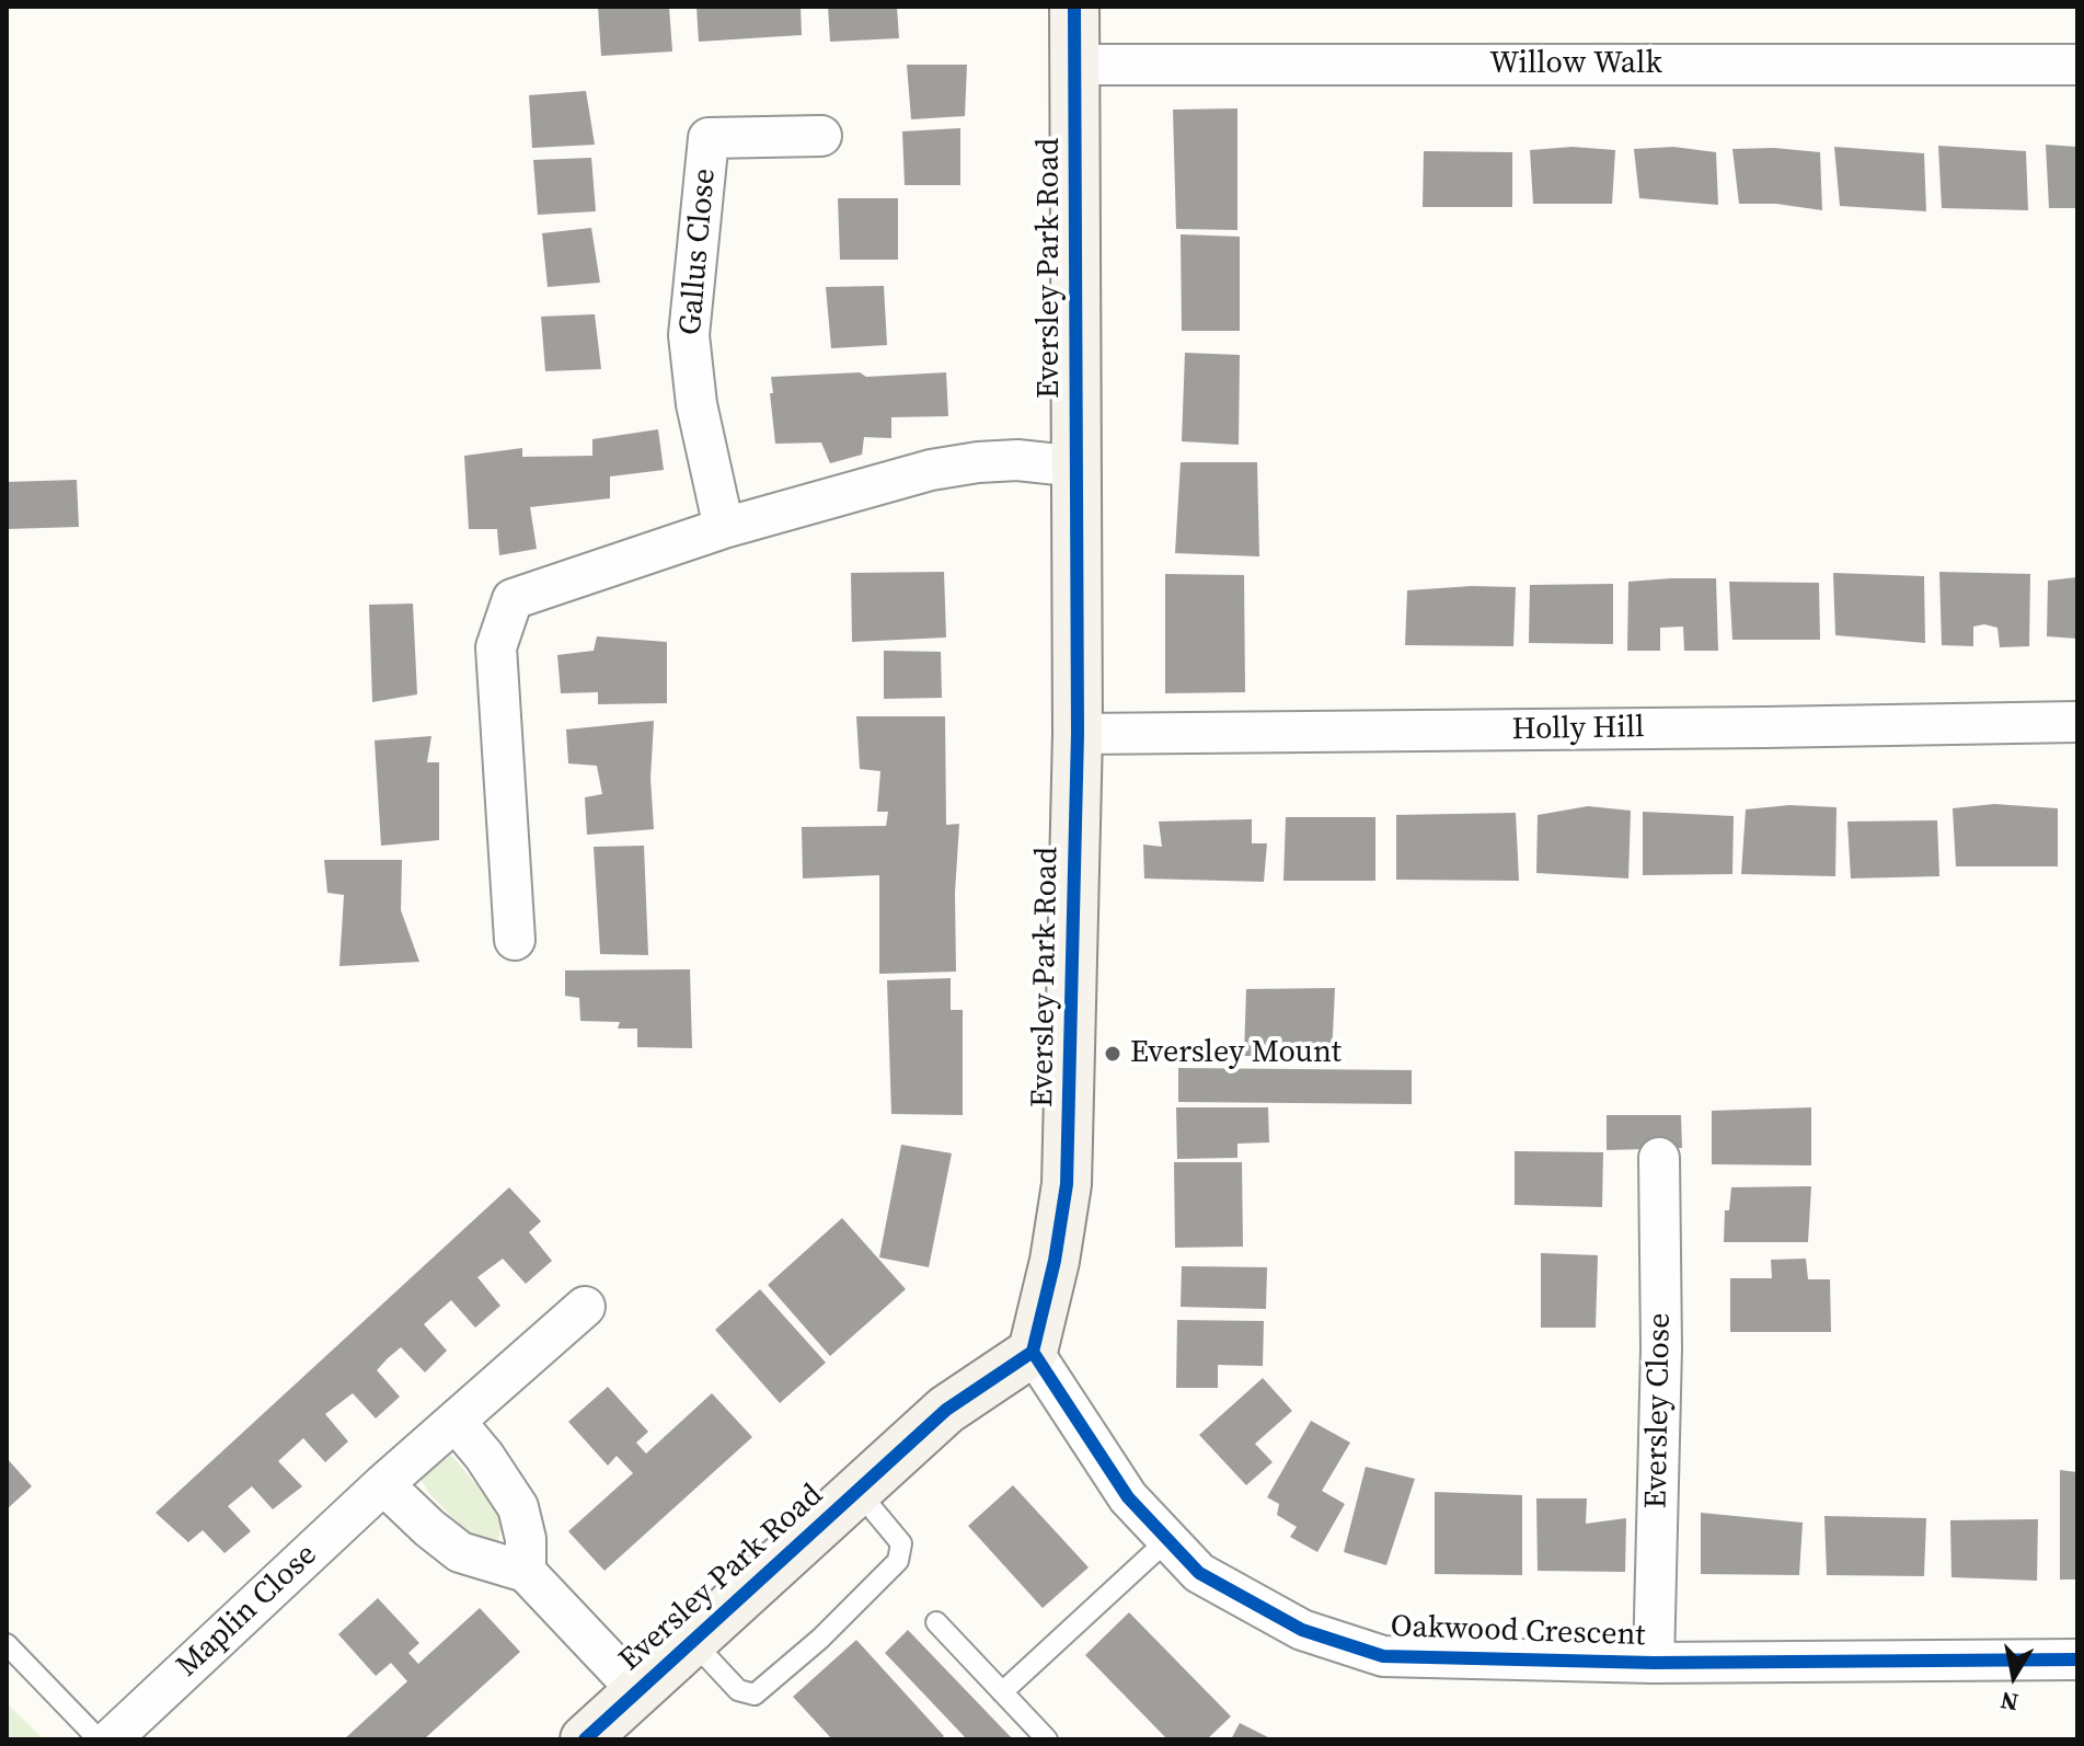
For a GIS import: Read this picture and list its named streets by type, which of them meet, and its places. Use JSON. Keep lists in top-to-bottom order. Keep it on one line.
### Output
{"streets":{"street":["Willow Walk","Gallus Close","Eversley Park Road","Holly Hill","Eversley Close","Maplin Close","Oakwood Crescent"]},"crossings":[["Willow Walk","Eversley Park Road"],["Eversley Park Road","Holly Hill"],["Eversley Park Road","Oakwood Crescent"],["Eversley Close","Oakwood Crescent"]],"places":["Eversley Mount"],"north":"bottom"}
